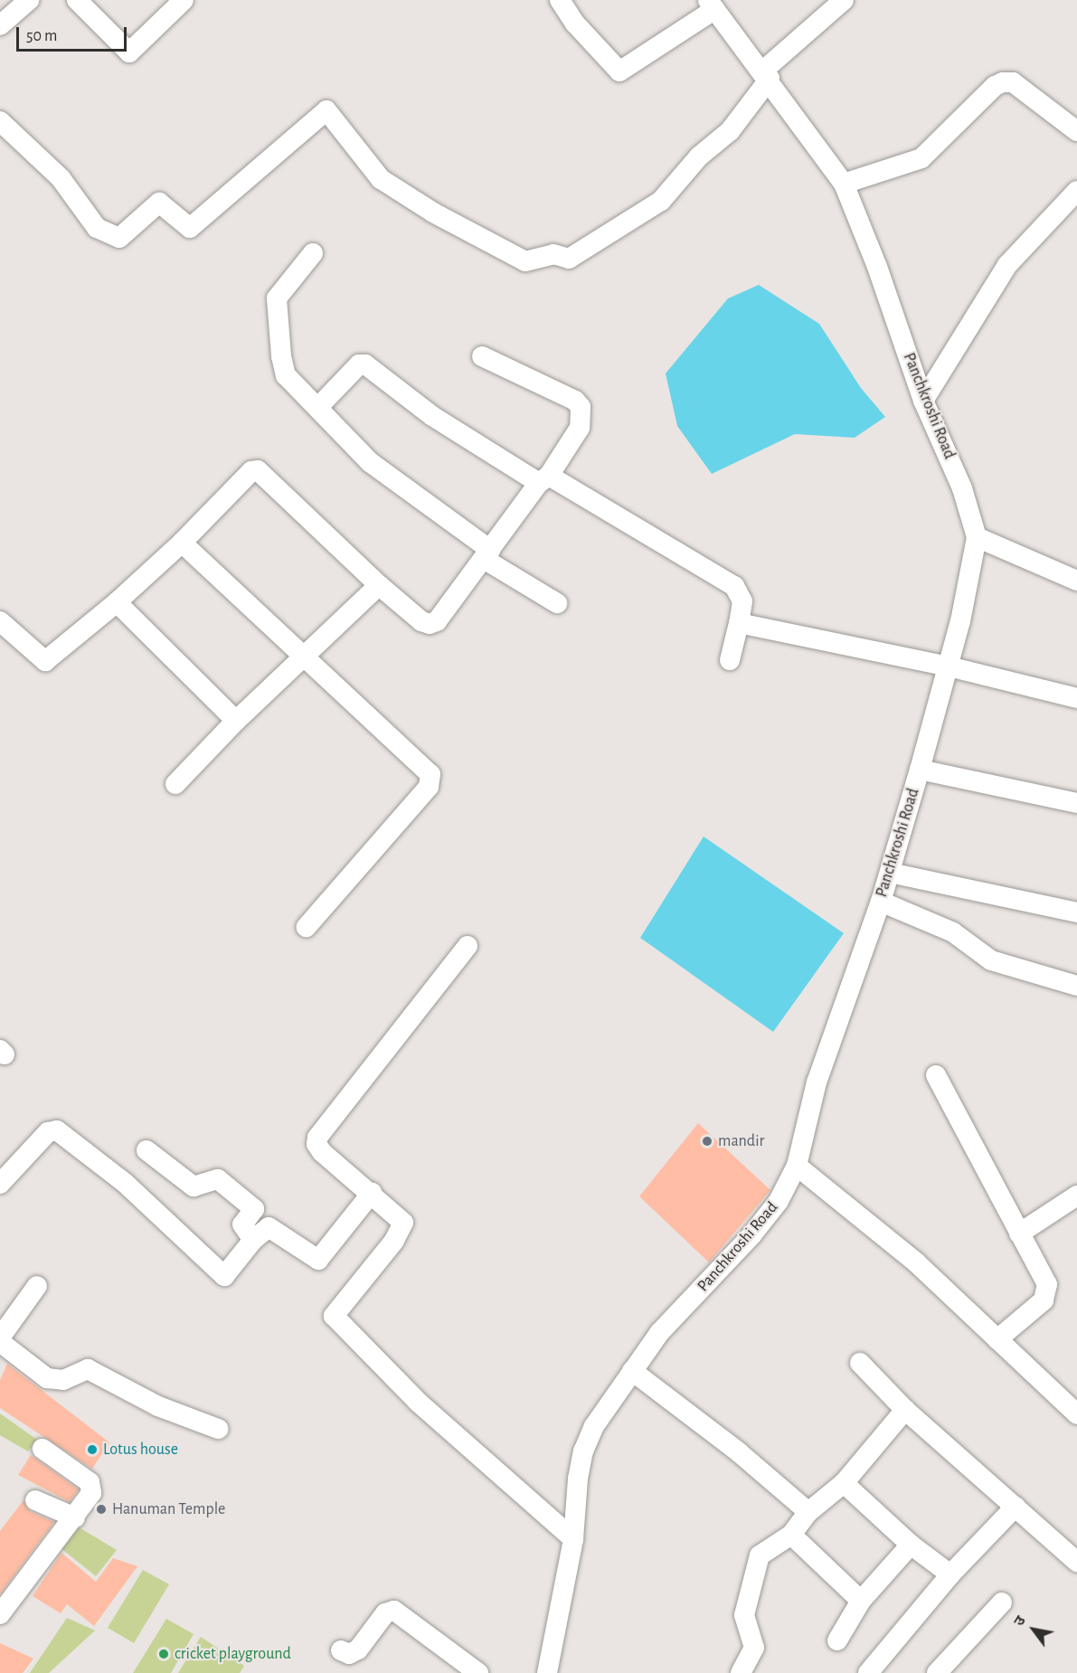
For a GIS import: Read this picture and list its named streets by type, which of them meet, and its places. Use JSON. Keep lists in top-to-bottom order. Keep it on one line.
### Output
{"streets":{"street":["Panchkroshi Road"]},"places":["mandir","Lotus house","Hanuman Temple","cricket playground"],"scale_bar":"50 m","north":"top left"}
